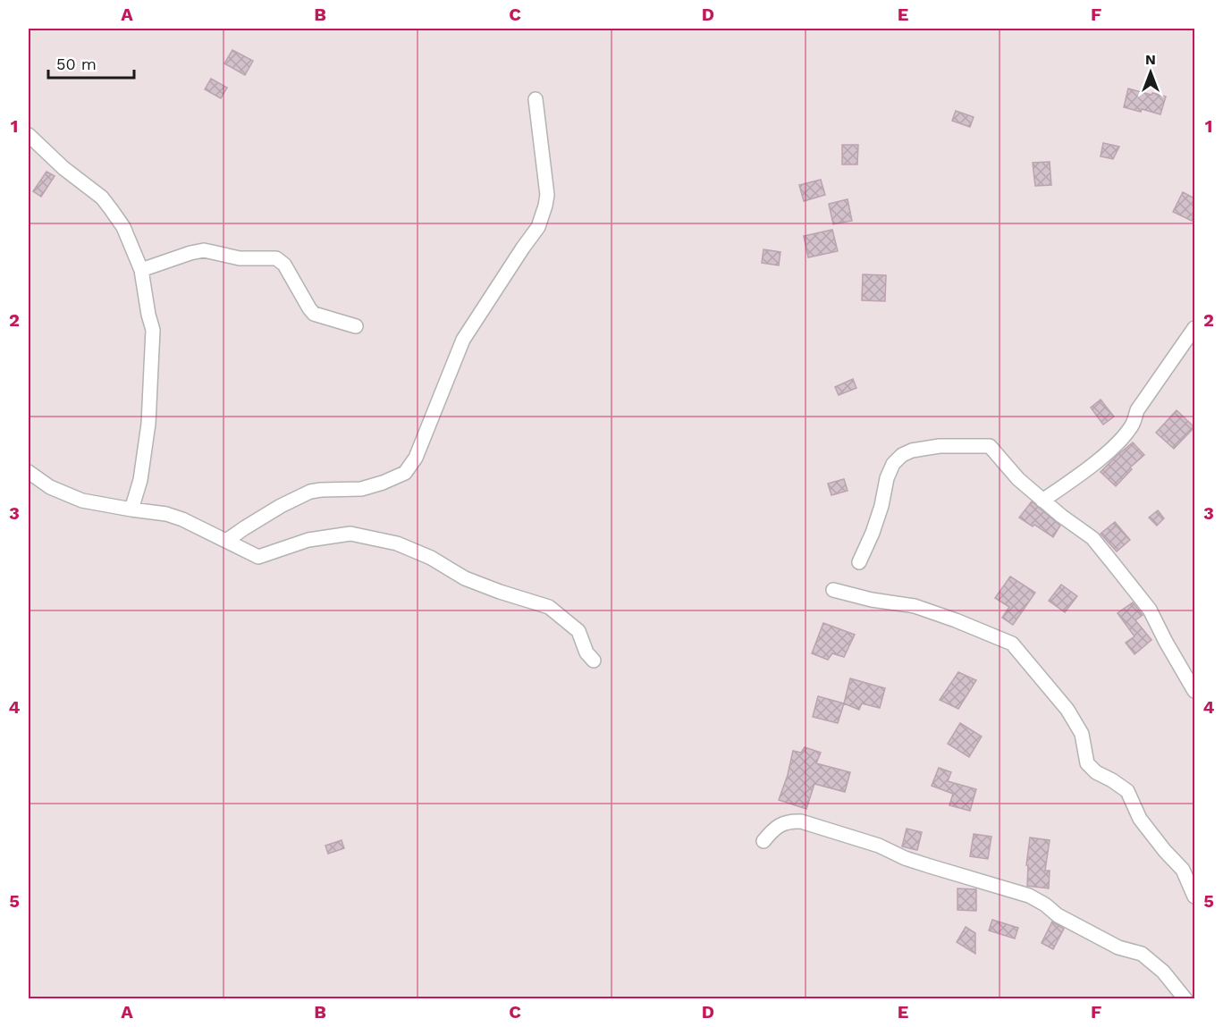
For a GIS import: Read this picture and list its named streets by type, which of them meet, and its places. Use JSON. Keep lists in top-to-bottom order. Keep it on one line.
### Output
{"scale_bar":"50 m","north":"top","grid":{"columns":["A","B","C","D","E","F"],"rows":["1","2","3","4","5"]}}
